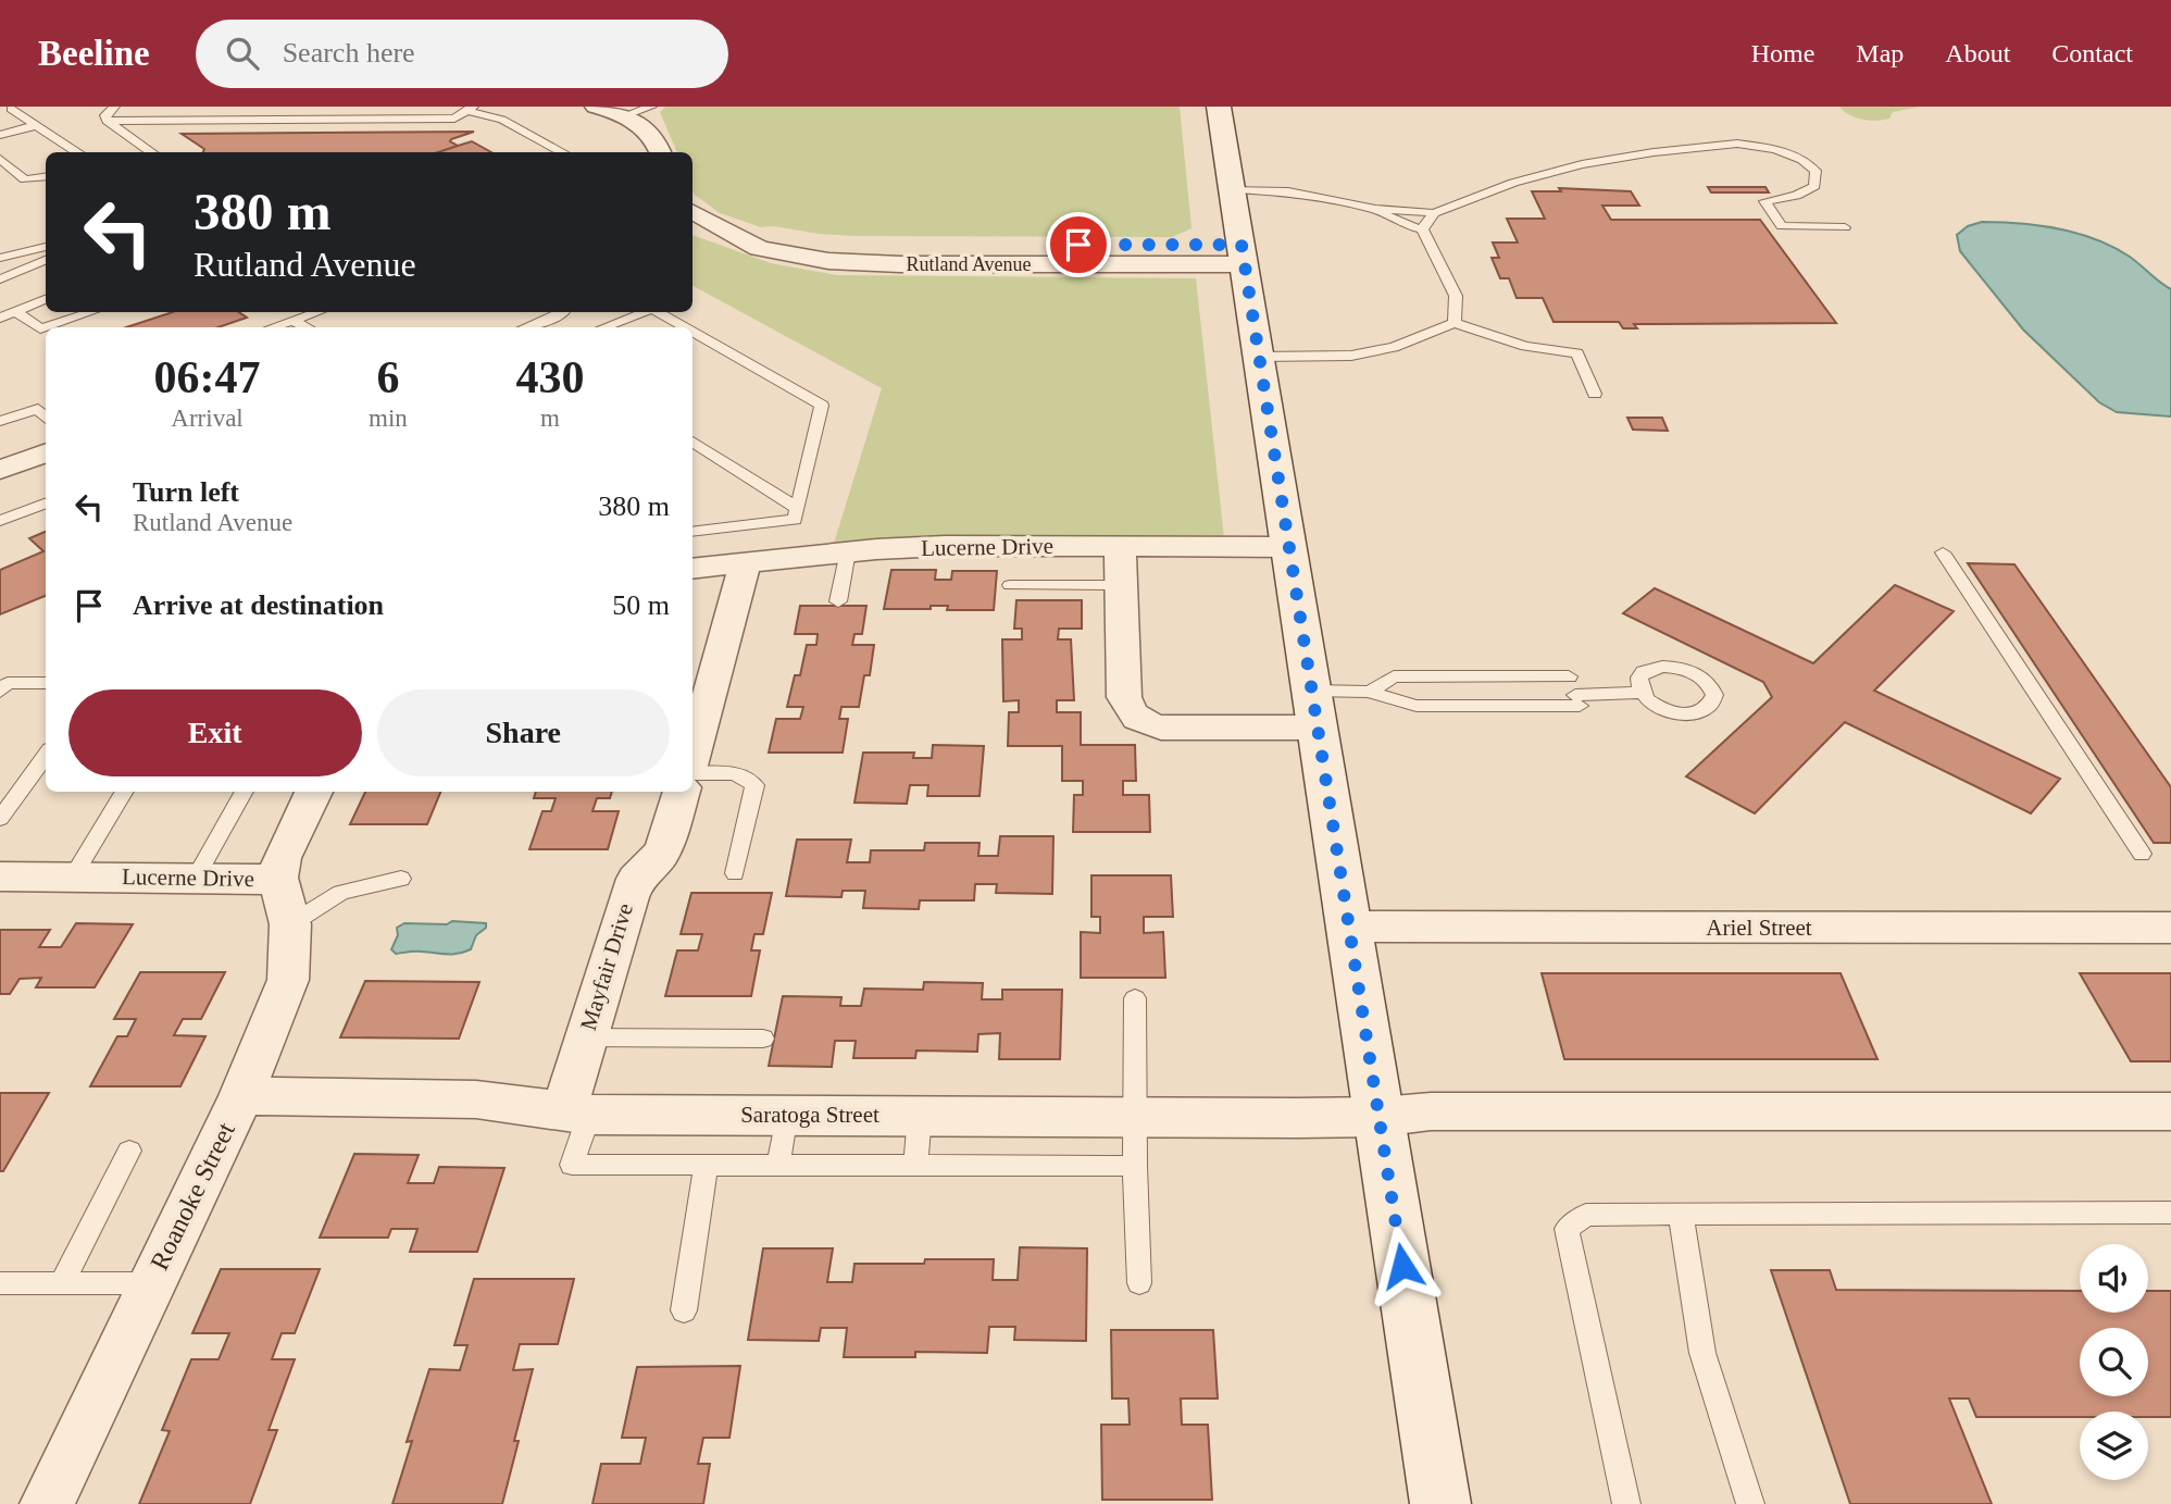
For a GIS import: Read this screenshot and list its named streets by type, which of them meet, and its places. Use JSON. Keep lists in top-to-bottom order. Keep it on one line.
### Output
{"streets":{"street":["Rutland Avenue","Lucerne Drive","Ariel Street","Mayfair Drive","Saratoga Street","Roanoke Street"]},"crossings":[["Lucerne Drive","Roanoke Street"],["Mayfair Drive","Saratoga Street"],["Saratoga Street","Roanoke Street"]],"page":{"header":"Beeline","search":"Search here","nav":["Home","Map","About","Contact"],"turn":["380 m","Rutland Avenue"],"eta":["06:47","Arrival","6","min","430","m"],"list":[{"name":"Turn left","note":"Rutland Avenue","value":"380 m"},{"name":"Arrive at destination","value":"50 m"}],"buttons":["Exit","Share"]}}
